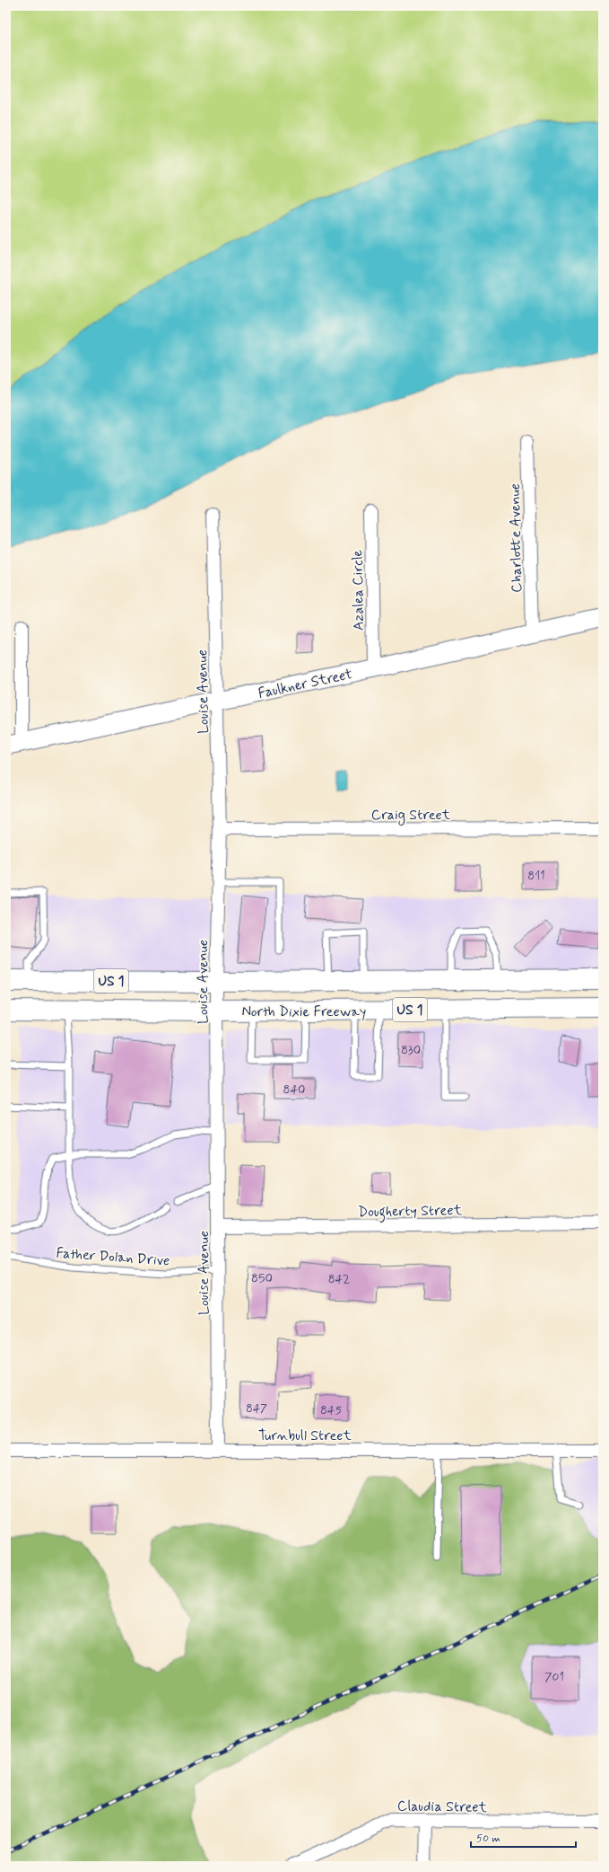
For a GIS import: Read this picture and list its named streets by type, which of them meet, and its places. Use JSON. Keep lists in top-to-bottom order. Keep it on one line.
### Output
{"streets":{"main road":["US 1","North Dixie Freeway"],"street":["Charlotte Avenue","Azalea Circle","Faulkner Street","Louise Avenue","Craig Street","Dougherty Street","Turnbull Street","Claudia Street"],"lane":["Father Dolan Drive"]},"crossings":[["Charlotte Avenue","Faulkner Street"],["Azalea Circle","Faulkner Street"],["Faulkner Street","Louise Avenue"],["Louise Avenue","Craig Street"],["Louise Avenue","North Dixie Freeway"],["Louise Avenue","Dougherty Street"],["Louise Avenue","Father Dolan Drive"],["Louise Avenue","Turnbull Street"]],"house_numbers":["811","830","840","850","842","847","845","701"],"scale_bar":"50 m"}
